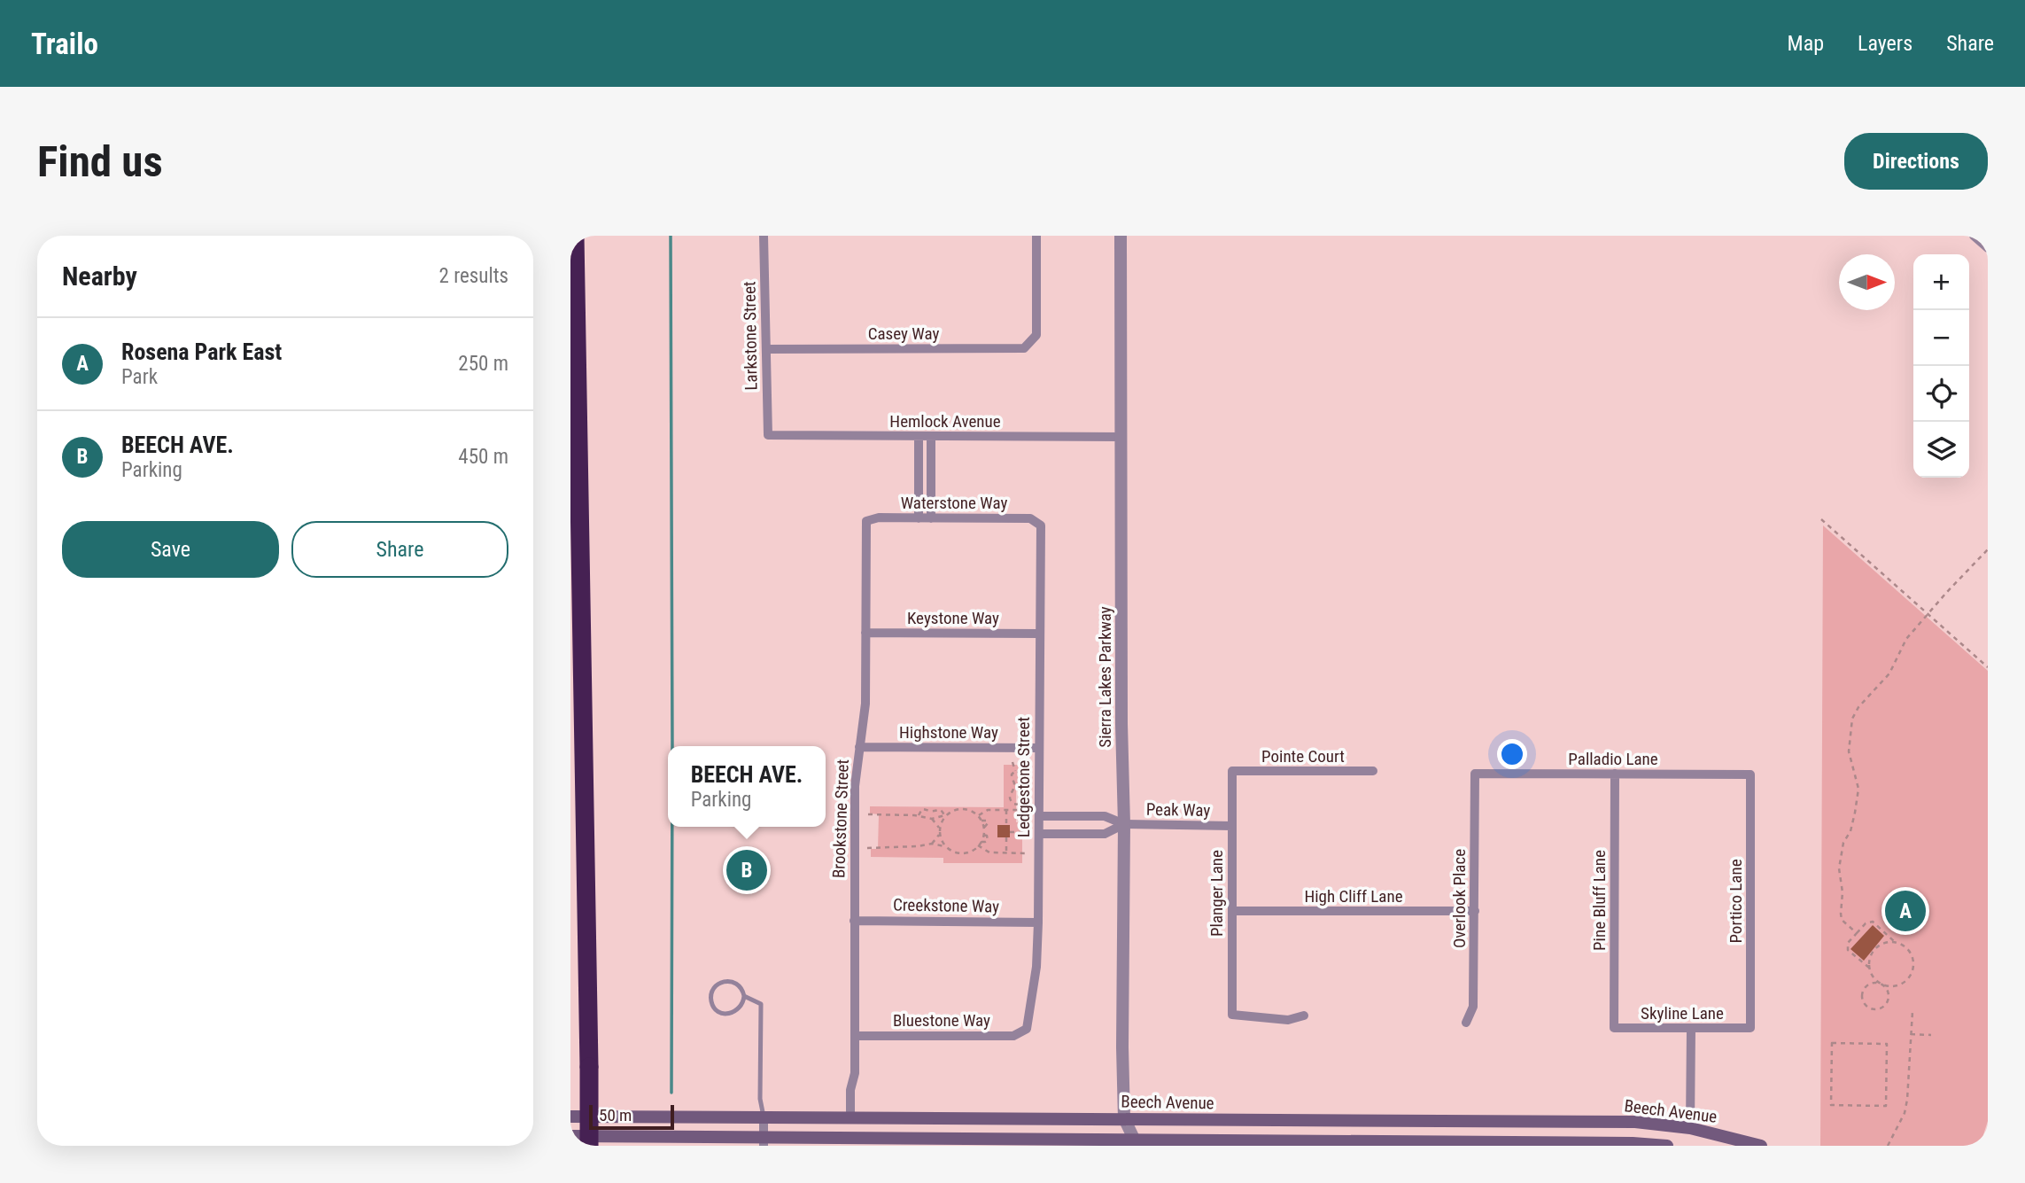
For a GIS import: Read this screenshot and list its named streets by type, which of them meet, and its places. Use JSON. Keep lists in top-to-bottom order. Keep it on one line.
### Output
{"streets":{"main road":["Beech Avenue"],"street":["Casey Way","Larkstone Street","Hemlock Avenue","Waterstone Way","Keystone Way","Sierra Lakes Parkway","Highstone Way","Pointe Court","Palladio Lane","Ledgestone Street","Peak Way","Brookstone Street","Planger Lane","High Cliff Lane","Overlook Place","Pine Bluff Lane","Portico Lane","Creekstone Way","Skyline Lane","Bluestone Way"]},"crossings":[["Casey Way","Larkstone Street"],["Larkstone Street","Hemlock Avenue"],["Hemlock Avenue","Sierra Lakes Parkway"],["Waterstone Way","Ledgestone Street"],["Waterstone Way","Brookstone Street"],["Keystone Way","Ledgestone Street"],["Keystone Way","Brookstone Street"],["Sierra Lakes Parkway","Peak Way"],["Sierra Lakes Parkway","Beech Avenue"],["Highstone Way","Ledgestone Street"],["Highstone Way","Brookstone Street"],["Pointe Court","Planger Lane"],["Palladio Lane","Overlook Place"],["Palladio Lane","Pine Bluff Lane"],["Palladio Lane","Portico Lane"],["Ledgestone Street","Peak Way"],["Ledgestone Street","Creekstone Way"],["Ledgestone Street","Bluestone Way"],["Peak Way","Planger Lane"],["Brookstone Street","Creekstone Way"],["Brookstone Street","Bluestone Way"],["Brookstone Street","Beech Avenue"],["Planger Lane","High Cliff Lane"],["High Cliff Lane","Overlook Place"],["Pine Bluff Lane","Skyline Lane"],["Portico Lane","Skyline Lane"]],"scale_bar":"50 m","north":"right","page":{"header":"Trailo","nav":["Map","Layers","Share"],"buttons":["Directions",["Save","Share"]],"title":"Find us","heading":["Nearby","2 results"],"map_buttons":["+","−"],"list":[{"mark":"A","name":"Rosena Park East","note":"Park","value":"250 m"},{"mark":"B","name":"BEECH AVE.","note":"Parking","value":"450 m"}],"popup":["BEECH AVE.","Parking"],"pins":["B","A"],"scale":"50 m"}}
